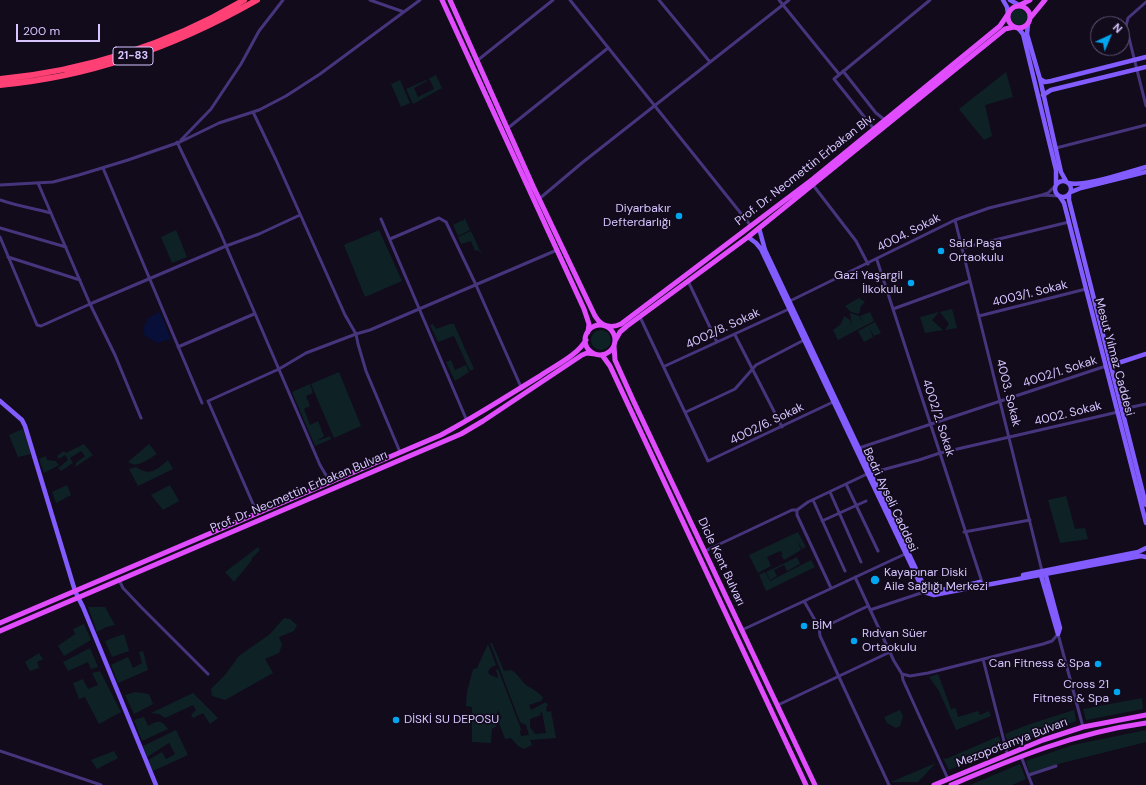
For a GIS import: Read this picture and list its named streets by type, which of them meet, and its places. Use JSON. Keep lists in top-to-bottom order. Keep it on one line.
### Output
{"streets":{"highway":["21-83"],"main road":["Prof. Dr. Necmettin Erbakan Blv.","Mesut Yılmaz Caddesi","Prof. Dr. Necmettin Erbakan Bulvarı","Bedri Ayseli Caddesi","Dicle Kent Bulvarı","Mezopotamya Bulvarı"],"street":["4004. Sokak","4003/1. Sokak","4002/8. Sokak","4002/1. Sokak","4003. Sokak","4002. Sokak","4002/2. Sokak","4002/6. Sokak"]},"crossings":[["Prof. Dr. Necmettin Erbakan Blv.","Prof. Dr. Necmettin Erbakan Bulvarı"],["Prof. Dr. Necmettin Erbakan Blv.","Bedri Ayseli Caddesi"],["Prof. Dr. Necmettin Erbakan Blv.","Dicle Kent Bulvarı"],["4004. Sokak","4003. Sokak"],["4004. Sokak","4002/2. Sokak"],["4004. Sokak","Bedri Ayseli Caddesi"],["4003/1. Sokak","Mesut Yılmaz Caddesi"],["4003/1. Sokak","4003. Sokak"],["4002/8. Sokak","Bedri Ayseli Caddesi"],["Mesut Yılmaz Caddesi","4002/1. Sokak"],["Mesut Yılmaz Caddesi","4002. Sokak"],["4002/1. Sokak","4003. Sokak"],["4002/1. Sokak","4002/2. Sokak"],["4002/1. Sokak","Bedri Ayseli Caddesi"],["4003. Sokak","4002. Sokak"],["4003. Sokak","Bedri Ayseli Caddesi"],["4002. Sokak","4002/2. Sokak"],["4002. Sokak","Bedri Ayseli Caddesi"],["4002. Sokak","Dicle Kent Bulvarı"],["4002/2. Sokak","Bedri Ayseli Caddesi"],["4002/6. Sokak","Bedri Ayseli Caddesi"],["Prof. Dr. Necmettin Erbakan Bulvarı","Dicle Kent Bulvarı"]],"places":["Diyarbakır Defterdarlığı","Said Paşa Ortaokulu","Gazi Yaşargil İlkokulu","Kayapınar Diski Aile Sağlığı Merkezi","BİM","Rıdvan Süer Ortaokulu","Can Fitness & Spa","Cross 21 Fitness & Spa","DİSKİ SU DEPOSU"],"scale_bar":"200 m","north":"top right"}
